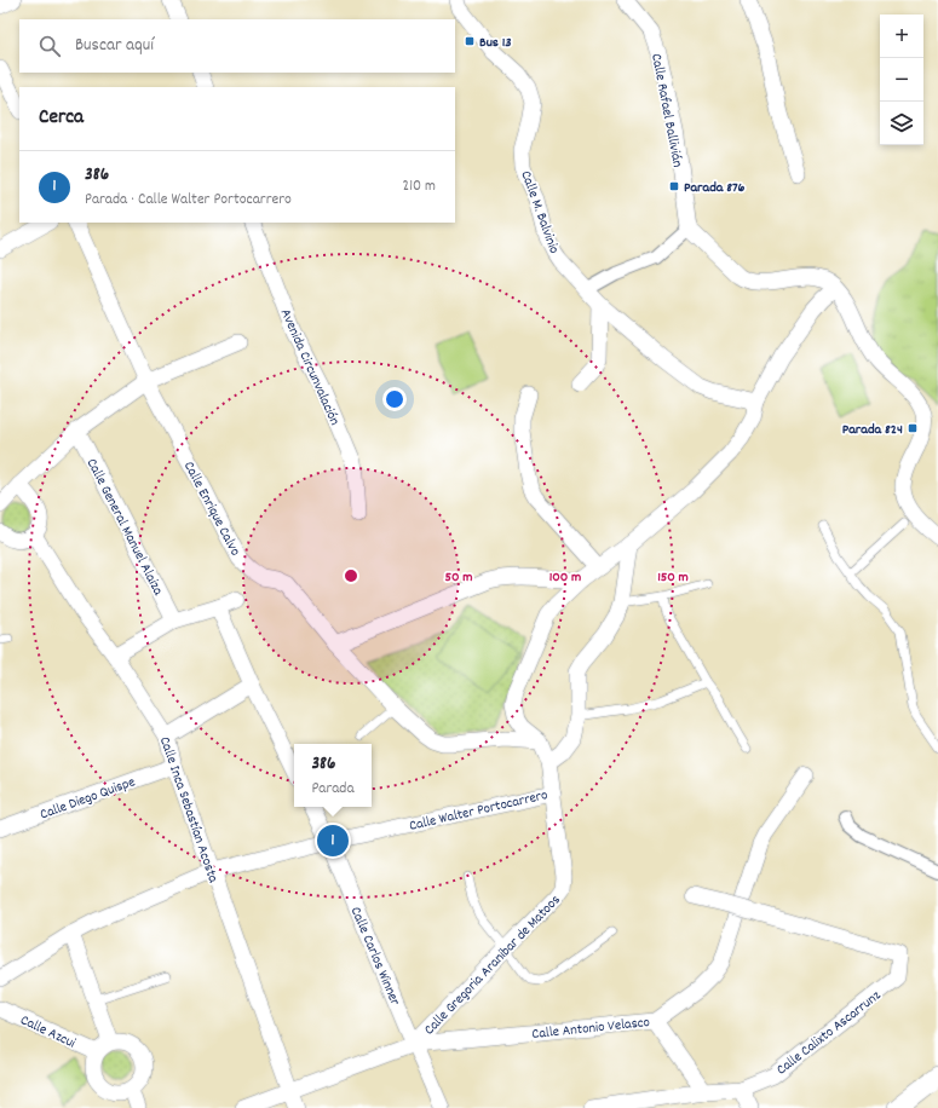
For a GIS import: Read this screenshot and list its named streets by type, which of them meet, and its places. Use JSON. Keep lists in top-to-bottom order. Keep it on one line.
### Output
{"streets":{"street":["Calle Rafael Ballivián","Calle M. Balvinio","Avenida Circunvalación","Calle Enrique Calvo","Calle General Manuel Alaiza","Calle Diego Quispe","Calle Inca Sebastían Acosta","Calle Walter Portocarrero","Calle Carlos Winner","Calle Gregoria Aranibar de Matoos","Calle Antonio Velasco","Calle Azcui","Calle Calixto Ascarrunz"]},"crossings":[["Calle M. Balvinio","Calle Walter Portocarrero"],["Calle Enrique Calvo","Calle Walter Portocarrero"],["Calle Diego Quispe","Calle Inca Sebastían Acosta"],["Calle Inca Sebastían Acosta","Calle Walter Portocarrero"],["Calle Inca Sebastían Acosta","Calle Antonio Velasco"],["Calle Walter Portocarrero","Calle Carlos Winner"],["Calle Walter Portocarrero","Calle Gregoria Aranibar de Matoos"],["Calle Carlos Winner","Calle Gregoria Aranibar de Matoos"],["Calle Carlos Winner","Calle Antonio Velasco"],["Calle Gregoria Aranibar de Matoos","Calle Antonio Velasco"]],"places":{"transit":["Bus 13","Parada 876","Parada 824"]},"page":{"map_buttons":["+","−"],"search":"Buscar aquí","heading":"Cerca","list":[{"mark":"1","name":"386","note":"Parada · Calle Walter Portocarrero","value":"210 m"}],"popup":["386","Parada"],"pins":"1"},"rings":["50 m","100 m","150 m"]}
